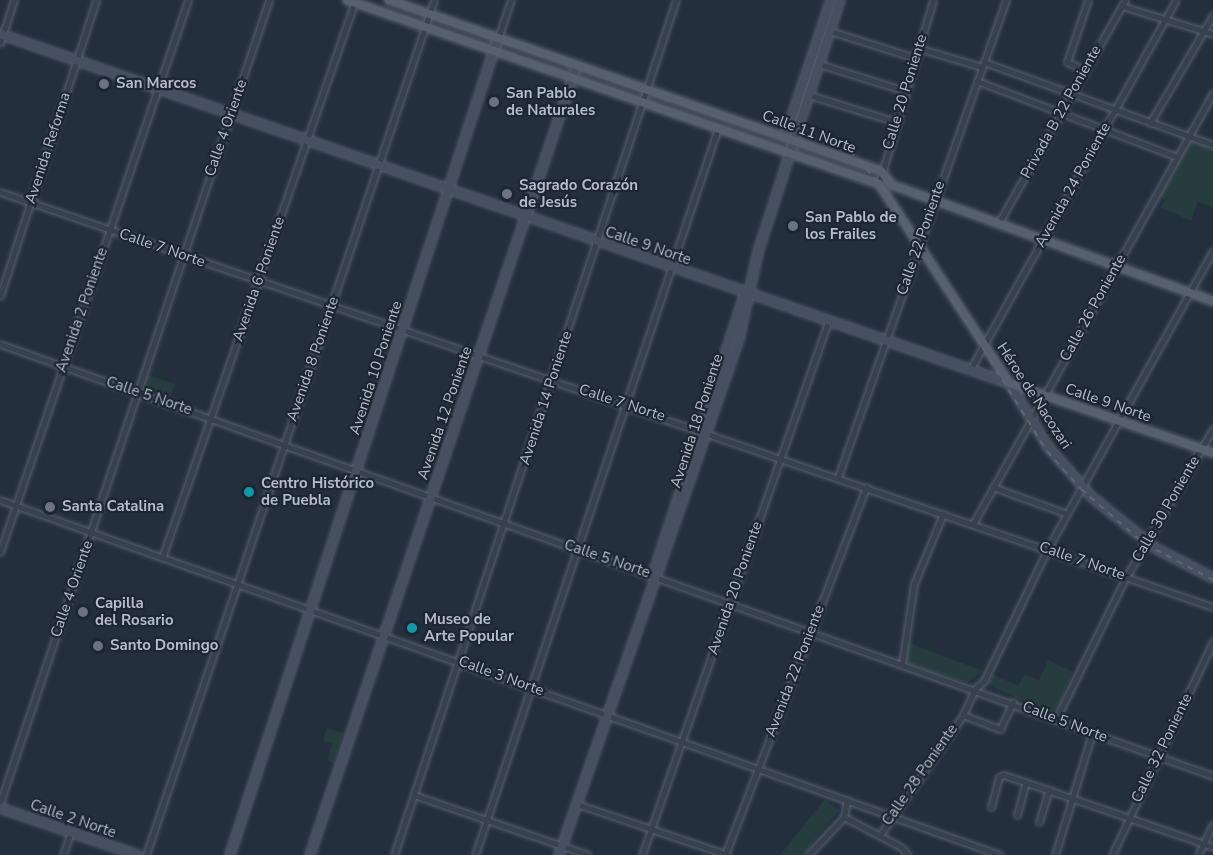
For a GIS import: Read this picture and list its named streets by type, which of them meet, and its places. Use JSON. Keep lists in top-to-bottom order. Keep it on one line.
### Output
{"streets":{"main road":["Calle 11 Norte","Calle 9 Norte","Héroe de Nacozari"],"street":["Calle 20 Poniente","Privada B 22 Poniente","Calle 4 Oriente","Avenida Reforma","Avenida 24 Poniente","Calle 22 Poniente","Calle 7 Norte","Avenida 6 Poniente","Calle 26 Poniente","Avenida 2 Poniente","Avenida 8 Poniente","Avenida 10 Poniente","Calle 5 Norte","Avenida 14 Poniente","Avenida 12 Poniente","Avenida 18 Poniente","Calle 30 Poniente","Avenida 20 Poniente","Avenida 22 Poniente","Calle 3 Norte","Calle 32 Poniente","Calle 28 Poniente","Calle 2 Norte"]},"crossings":[["Calle 20 Poniente","Calle 11 Norte"],["Calle 20 Poniente","Héroe de Nacozari"],["Privada B 22 Poniente","Calle 11 Norte"],["Calle 4 Oriente","Calle 9 Norte"],["Calle 4 Oriente","Calle 7 Norte"],["Calle 4 Oriente","Calle 5 Norte"],["Calle 4 Oriente","Calle 3 Norte"],["Calle 11 Norte","Avenida 24 Poniente"],["Calle 11 Norte","Calle 22 Poniente"],["Calle 11 Norte","Avenida 6 Poniente"],["Calle 11 Norte","Calle 26 Poniente"],["Calle 11 Norte","Avenida 8 Poniente"],["Calle 11 Norte","Avenida 10 Poniente"],["Calle 11 Norte","Héroe de Nacozari"],["Calle 11 Norte","Avenida 14 Poniente"],["Calle 11 Norte","Avenida 12 Poniente"],["Calle 11 Norte","Avenida 18 Poniente"],["Avenida Reforma","Calle 9 Norte"],["Avenida Reforma","Calle 7 Norte"],["Avenida 24 Poniente","Calle 9 Norte"],["Avenida 24 Poniente","Héroe de Nacozari"],["Calle 22 Poniente","Calle 9 Norte"],["Calle 22 Poniente","Calle 7 Norte"],["Calle 22 Poniente","Héroe de Nacozari"],["Calle 9 Norte","Avenida 6 Poniente"],["Calle 9 Norte","Calle 26 Poniente"],["Calle 9 Norte","Avenida 2 Poniente"],["Calle 9 Norte","Avenida 8 Poniente"],["Calle 9 Norte","Avenida 10 Poniente"],["Calle 9 Norte","Héroe de Nacozari"],["Calle 9 Norte","Avenida 14 Poniente"],["Calle 9 Norte","Avenida 12 Poniente"],["Calle 9 Norte","Avenida 18 Poniente"],["Calle 9 Norte","Calle 30 Poniente"],["Calle 9 Norte","Avenida 20 Poniente"],["Calle 7 Norte","Avenida 6 Poniente"],["Calle 7 Norte","Calle 26 Poniente"],["Calle 7 Norte","Avenida 2 Poniente"],["Calle 7 Norte","Avenida 8 Poniente"],["Calle 7 Norte","Avenida 10 Poniente"],["Calle 7 Norte","Avenida 14 Poniente"],["Calle 7 Norte","Avenida 12 Poniente"],["Calle 7 Norte","Avenida 18 Poniente"],["Calle 7 Norte","Calle 30 Poniente"],["Calle 7 Norte","Avenida 20 Poniente"],["Calle 7 Norte","Avenida 22 Poniente"],["Avenida 6 Poniente","Calle 5 Norte"],["Avenida 6 Poniente","Calle 3 Norte"],["Calle 26 Poniente","Héroe de Nacozari"],["Avenida 2 Poniente","Calle 5 Norte"],["Avenida 2 Poniente","Calle 3 Norte"],["Avenida 8 Poniente","Calle 5 Norte"],["Avenida 8 Poniente","Calle 3 Norte"],["Avenida 10 Poniente","Calle 5 Norte"],["Avenida 10 Poniente","Calle 3 Norte"],["Calle 5 Norte","Avenida 14 Poniente"],["Calle 5 Norte","Avenida 12 Poniente"],["Calle 5 Norte","Avenida 18 Poniente"],["Calle 5 Norte","Calle 30 Poniente"],["Calle 5 Norte","Avenida 20 Poniente"],["Calle 5 Norte","Avenida 22 Poniente"],["Calle 5 Norte","Calle 32 Poniente"],["Calle 5 Norte","Calle 28 Poniente"],["Héroe de Nacozari","Calle 30 Poniente"],["Avenida 14 Poniente","Calle 3 Norte"],["Avenida 12 Poniente","Calle 3 Norte"],["Avenida 18 Poniente","Calle 3 Norte"],["Avenida 20 Poniente","Calle 3 Norte"],["Avenida 22 Poniente","Calle 3 Norte"],["Calle 3 Norte","Calle 28 Poniente"]],"places":["San Marcos","San Pablo de Naturales","Sagrado Corazón de Jesús","San Pablo de los Frailes","Centro Histórico de Puebla","Santa Catalina","Capilla del Rosario","Museo de Arte Popular","Santo Domingo"]}
